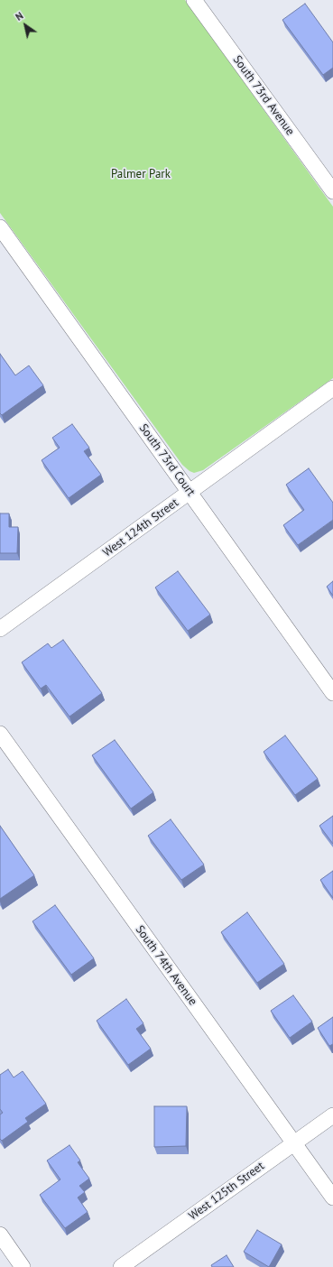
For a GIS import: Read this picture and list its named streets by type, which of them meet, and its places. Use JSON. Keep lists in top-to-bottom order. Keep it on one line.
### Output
{"streets":{"street":["South 73rd Avenue","South 73rd Court","West 124th Street","South 74th Avenue","West 125th Street"]},"crossings":[["South 73rd Court","West 124th Street"],["South 74th Avenue","West 125th Street"]],"parks":["Palmer Park"],"north":"top left"}
